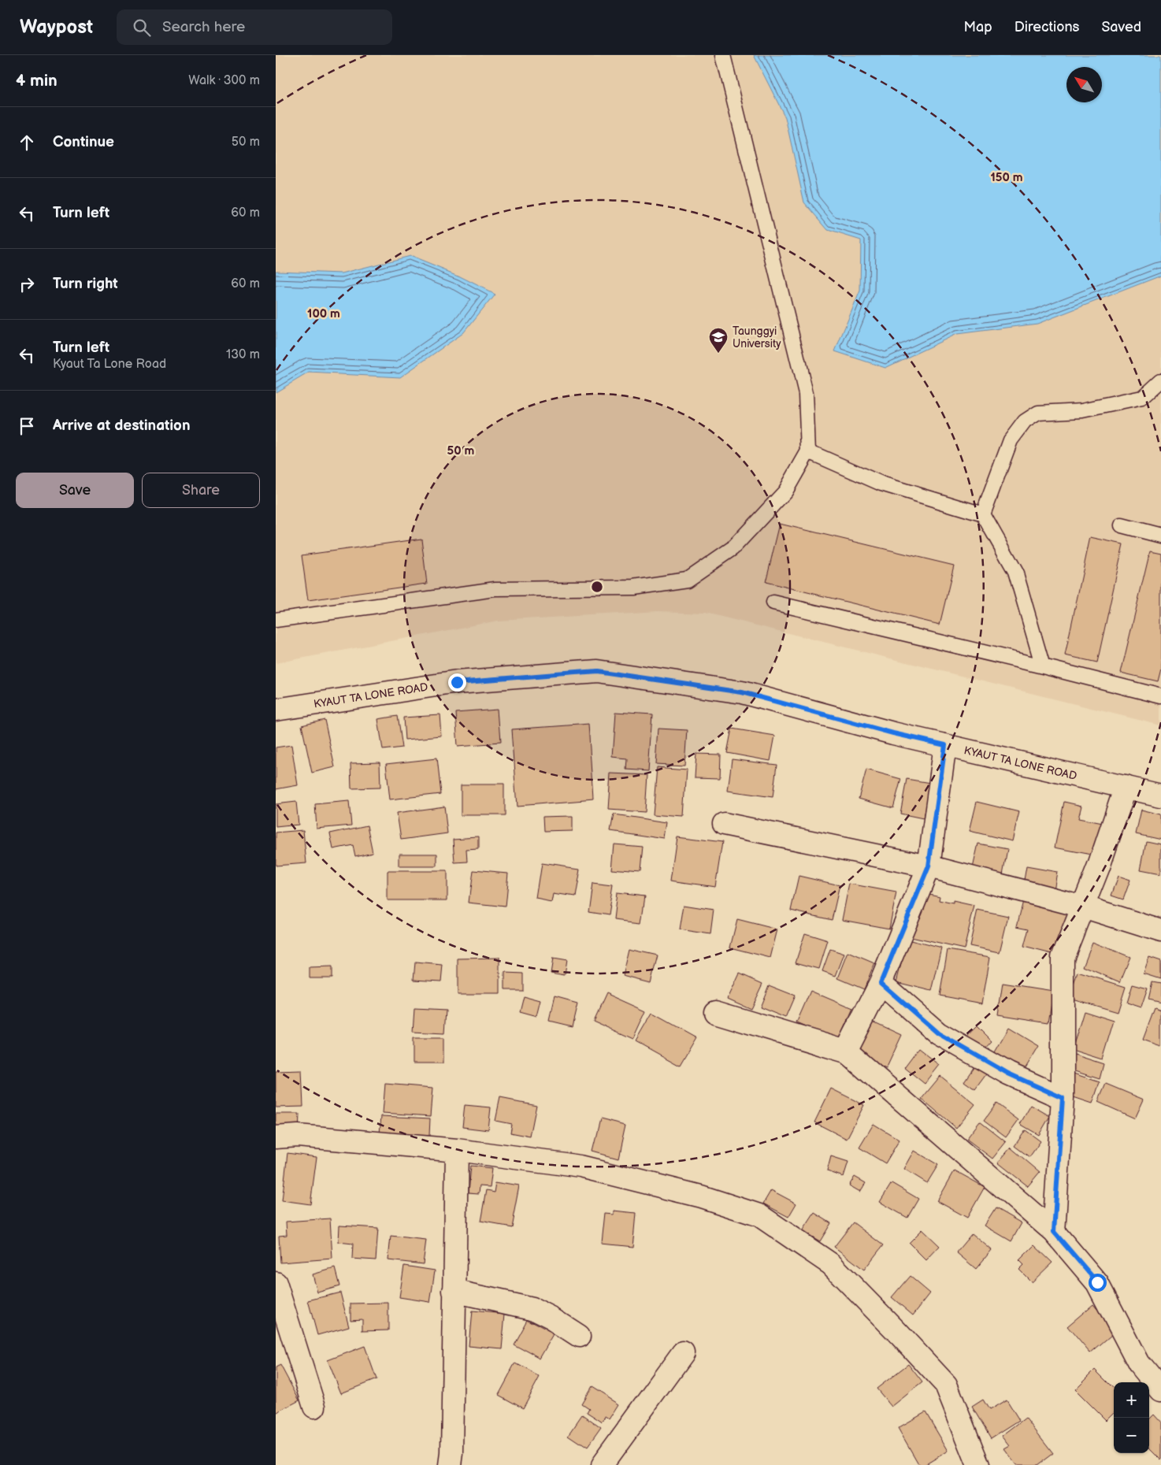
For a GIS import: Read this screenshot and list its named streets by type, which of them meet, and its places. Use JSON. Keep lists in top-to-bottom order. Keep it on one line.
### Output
{"streets":{"street":["KYAUT TA LONE ROAD"]},"places":{"school or university":["Taunggyi University"]},"north":"top left","page":{"header":"Waypost","search":"Search here","nav":["Map","Directions","Saved"],"heading":["4 min","Walk · 300 m"],"list":[["Continue","50 m"],["Turn left","60 m"],["Turn right","60 m"],["Turn left","Kyaut Ta Lone Road","130 m"],"Arrive at destination"],"buttons":["Save","Share"],"map_buttons":["+","−"]},"rings":["150 m","100 m","50 m"]}
